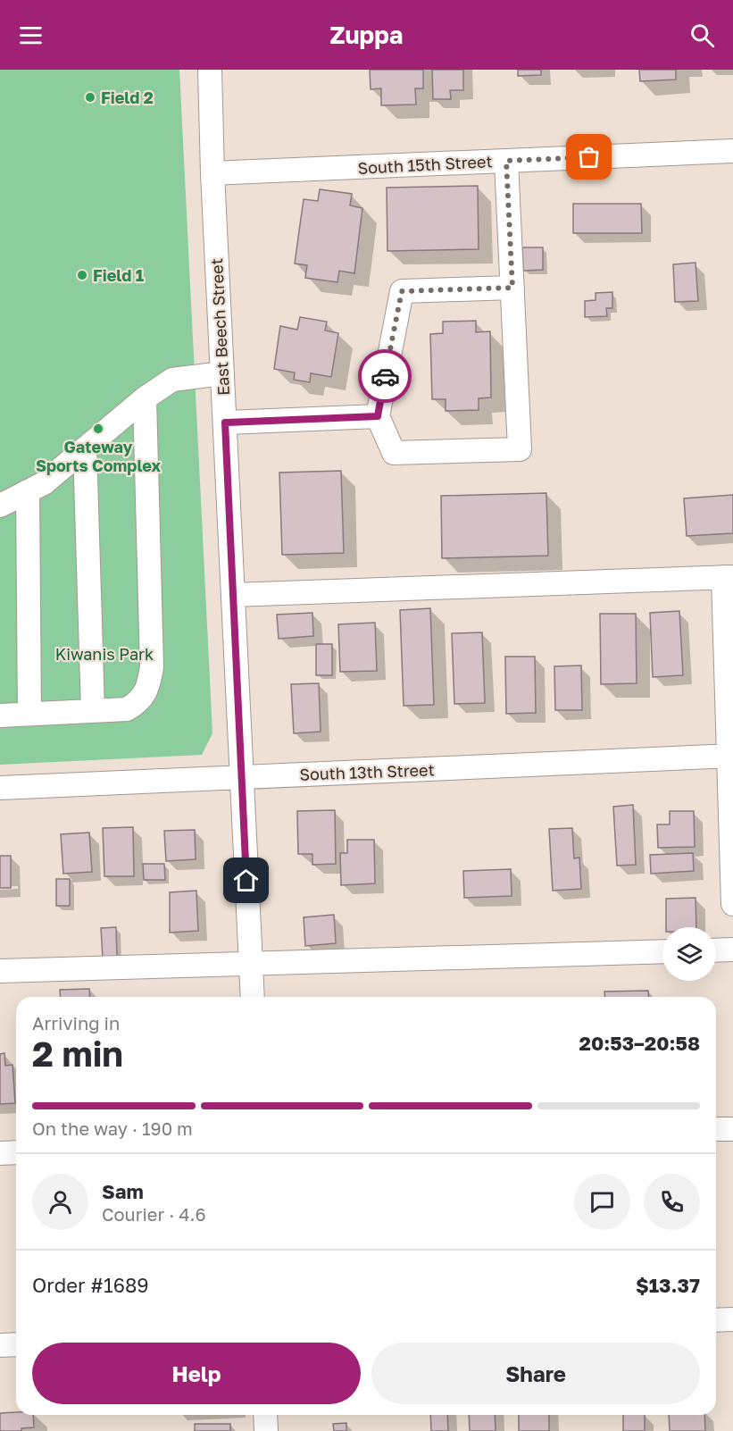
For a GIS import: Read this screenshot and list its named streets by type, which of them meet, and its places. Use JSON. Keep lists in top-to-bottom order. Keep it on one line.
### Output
{"streets":{"street":["South 15th Street","East Beech Street","South 13th Street"]},"crossings":[["South 15th Street","East Beech Street"],["East Beech Street","South 13th Street"]],"parks":["Kiwanis Park"],"places":["Field 2","Field 1","Gateway Sports Complex"],"page":{"header":"Zuppa","heading":["2 min","Arriving in","20:53–20:58"],"panel":["Sam","Courier · 4.6","Order #1689","$13.37"],"bar":"On the way · 190 m","buttons":["Help","Share"]}}
